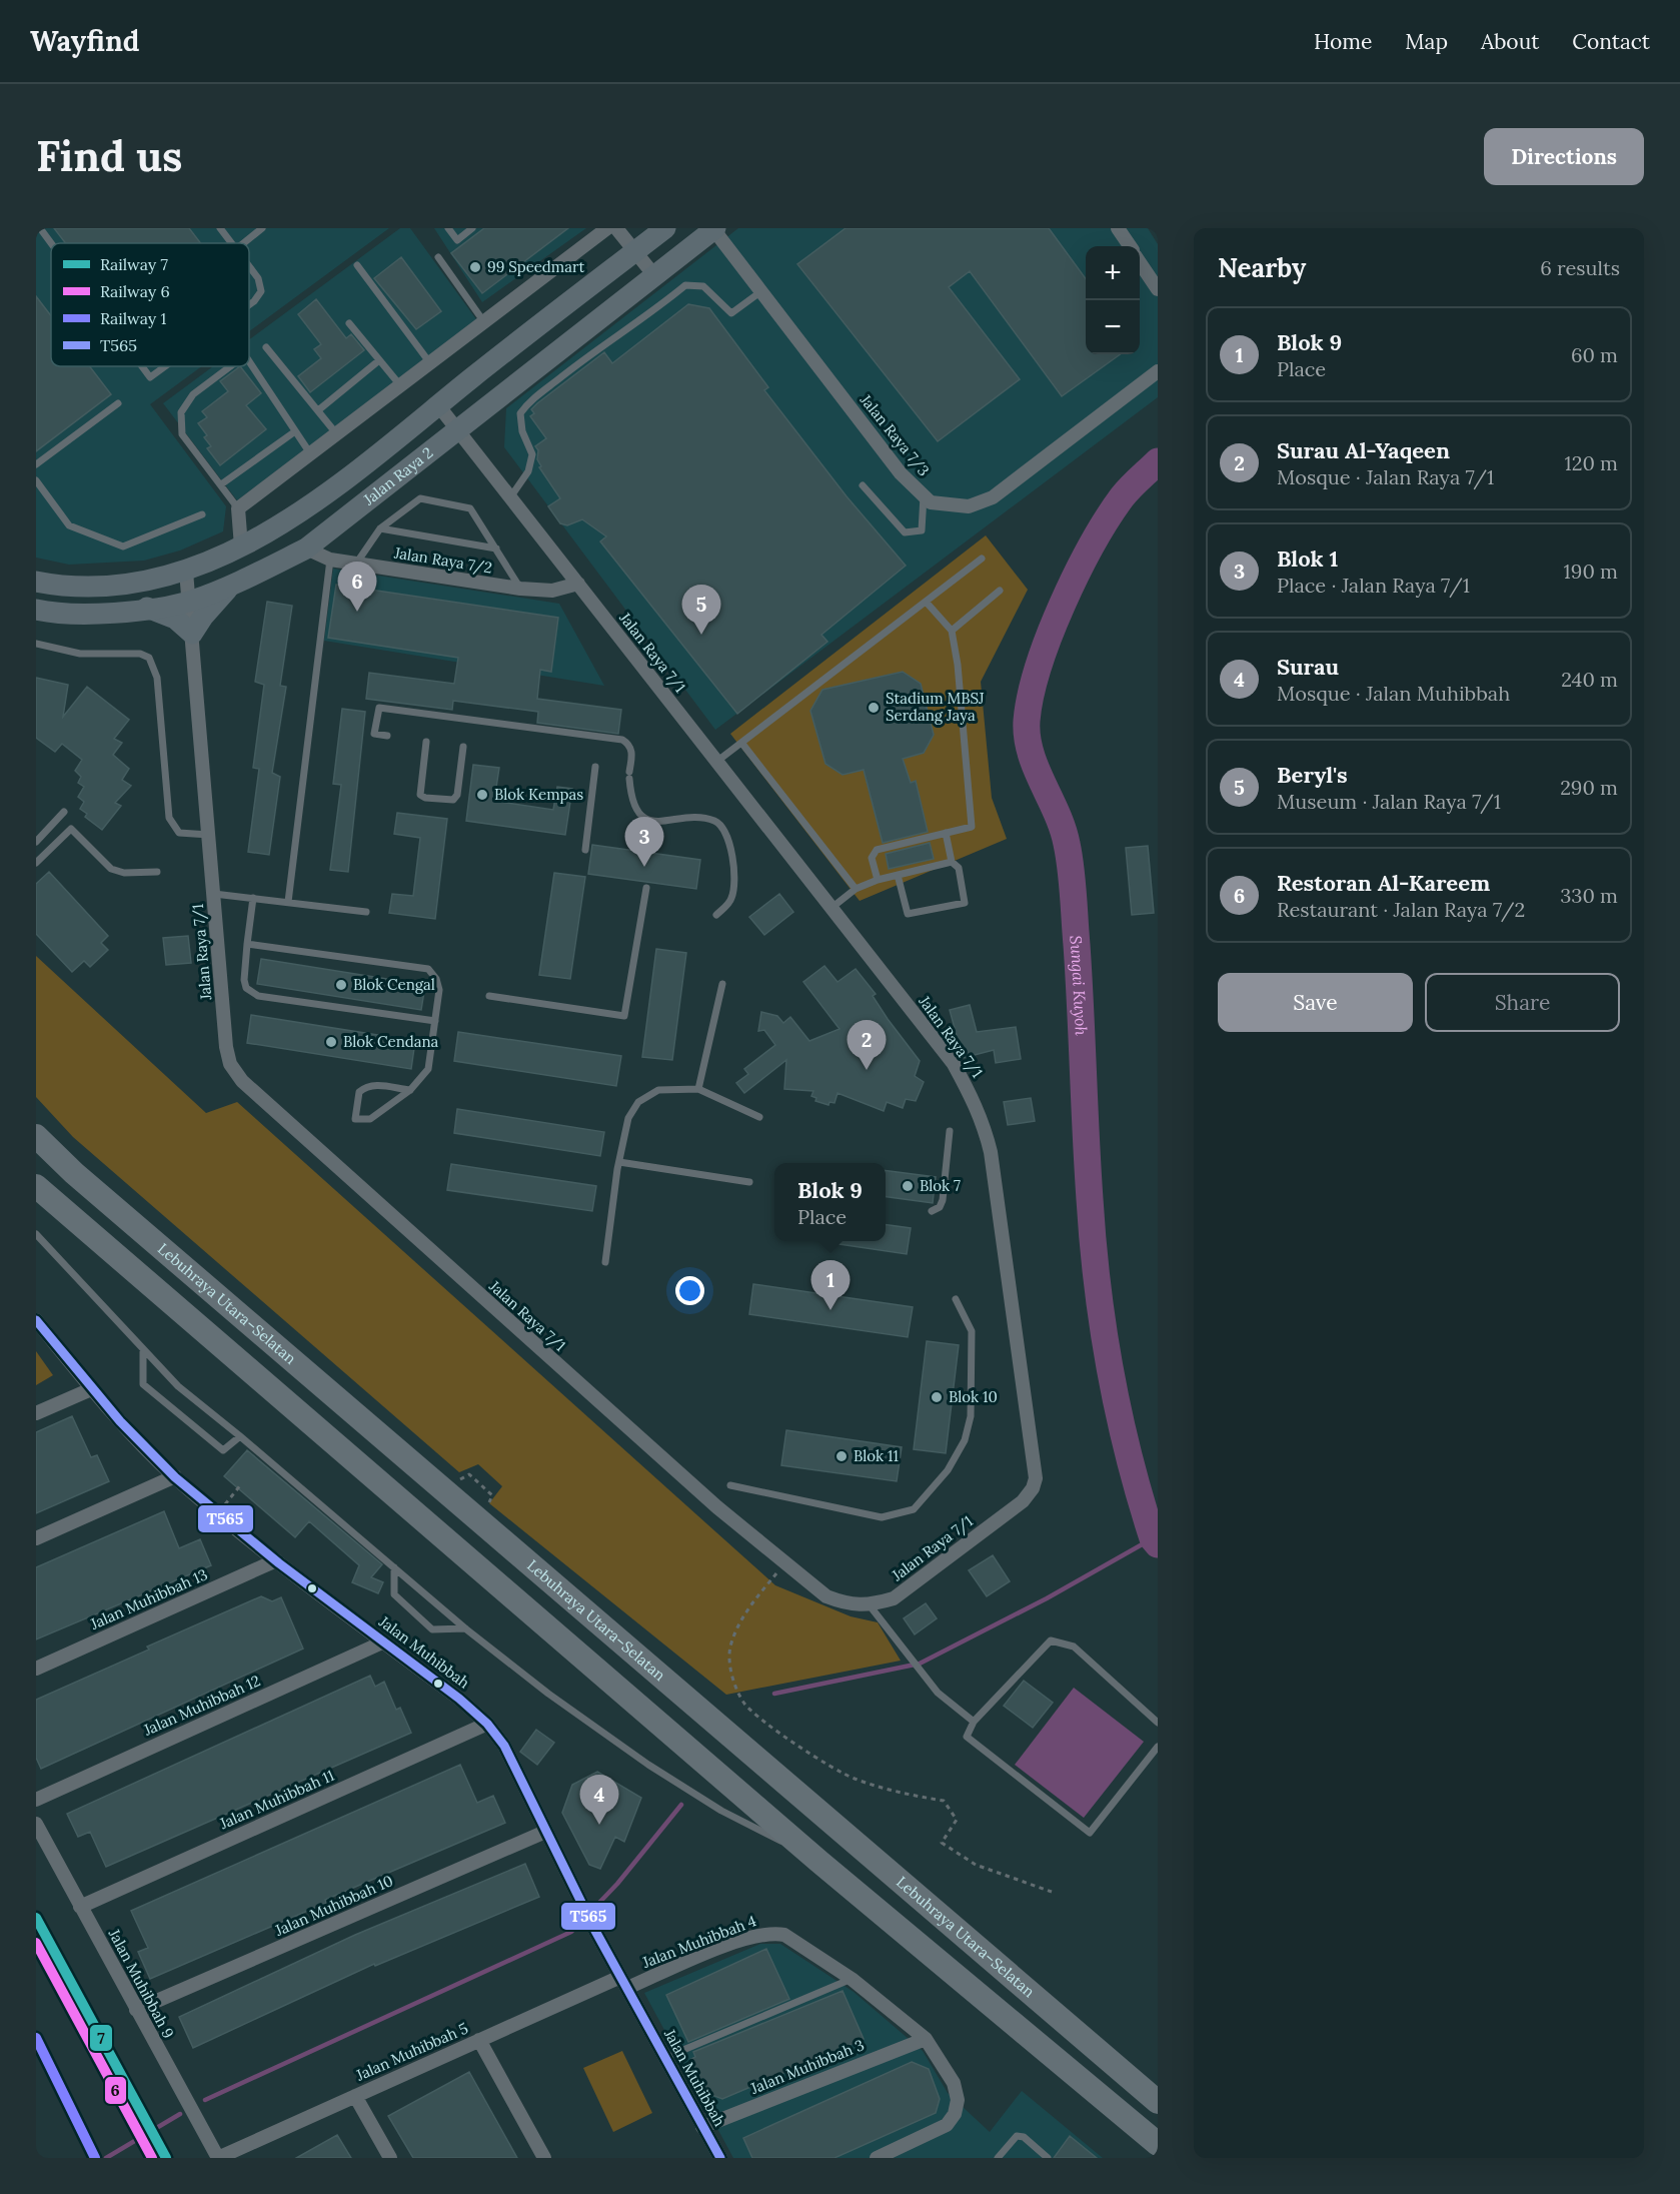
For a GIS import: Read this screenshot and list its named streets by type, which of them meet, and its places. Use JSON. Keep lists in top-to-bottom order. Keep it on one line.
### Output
{"streets":{"highway":["Lebuhraya Utara–Selatan"],"main road":["Jalan Raya 2"],"street":["Jalan Raya 7/3","Jalan Raya 7/2","Jalan Raya 7/1","Jalan Muhibbah 13","Jalan Muhibbah","Jalan Muhibbah 12","Jalan Muhibbah 11","Jalan Muhibbah 10","Jalan Muhibbah 4","Jalan Muhibbah 9","Jalan Muhibbah 5","Jalan Muhibbah 3"]},"crossings":[["Jalan Raya 7/3","Jalan Raya 2"],["Jalan Raya 2","Jalan Raya 7/2"],["Jalan Raya 2","Jalan Raya 7/1"],["Jalan Raya 7/2","Jalan Raya 7/1"],["Jalan Muhibbah 13","Jalan Muhibbah"],["Jalan Muhibbah","Jalan Muhibbah 12"],["Jalan Muhibbah","Jalan Muhibbah 11"],["Jalan Muhibbah","Jalan Muhibbah 10"],["Jalan Muhibbah","Jalan Muhibbah 4"],["Jalan Muhibbah","Jalan Muhibbah 5"],["Jalan Muhibbah","Jalan Muhibbah 3"],["Jalan Muhibbah 11","Jalan Muhibbah 9"],["Jalan Muhibbah 10","Jalan Muhibbah 9"],["Jalan Muhibbah 4","Jalan Muhibbah 5"],["Jalan Muhibbah 9","Jalan Muhibbah 5"]],"water":["Sungai Kuyoh"],"places":["99 Speedmart","Stadium MBSJ Serdang Jaya","Blok Kempas","Blok Cengal","Blok Cendana","Blok 7","Blok 10","Blok 11"],"lines":["transit line T565","rail line 7","rail line 6","rail line 1"],"legend":["Railway 7","Railway 6","Railway 1","T565"],"page":{"header":"Wayfind","nav":["Home","Map","About","Contact"],"buttons":["Directions",["Save","Share"]],"title":"Find us","heading":["Nearby","6 results"],"map_buttons":["+","−"],"list":[{"mark":"1","name":"Blok 9","note":"Place","value":"60 m"},{"mark":"2","name":"Surau Al-Yaqeen","note":"Mosque · Jalan Raya 7/1","value":"120 m"},{"mark":"3","name":"Blok 1","note":"Place · Jalan Raya 7/1","value":"190 m"},{"mark":"4","name":"Surau","note":"Mosque · Jalan Muhibbah","value":"240 m"},{"mark":"5","name":"Beryl's","note":"Museum · Jalan Raya 7/1","value":"290 m"},{"mark":"6","name":"Restoran Al-Kareem","note":"Restaurant · Jalan Raya 7/2","value":"330 m"}],"pins":["6","5","3","2","1","4"],"popup":["Blok 9","Place"]}}
